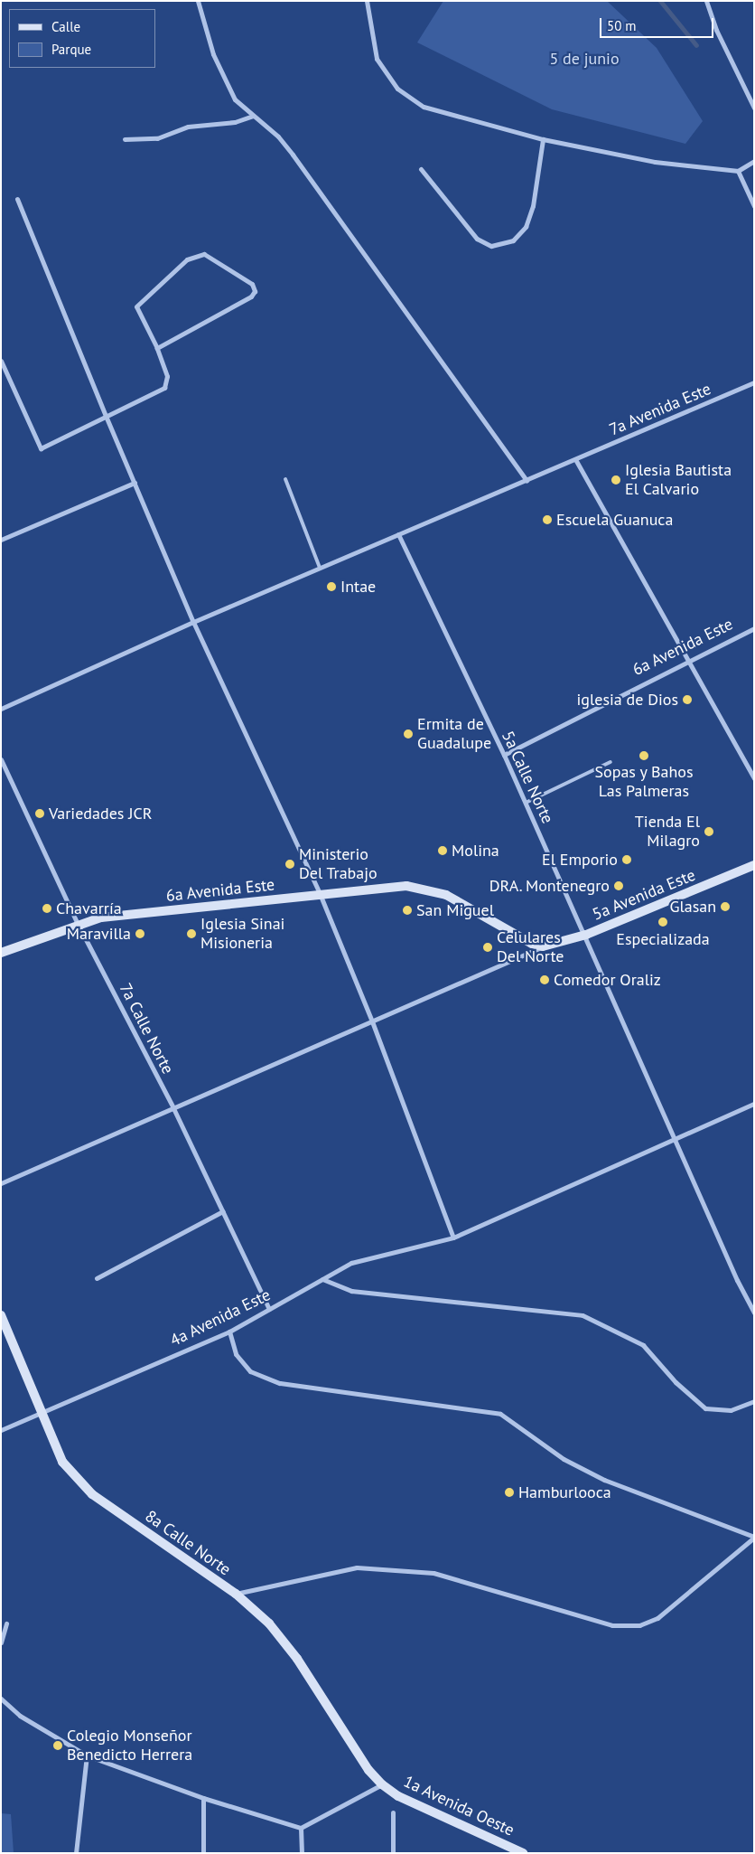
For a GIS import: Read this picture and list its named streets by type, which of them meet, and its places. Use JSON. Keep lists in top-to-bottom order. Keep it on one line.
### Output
{"streets":{"street":["7a Avenida Este","6a Avenida Este","5a Calle Norte","5a Avenida Este","7a Calle Norte","4a Avenida Este","8a Calle Norte","1a Avenida Oeste"]},"crossings":[["7a Avenida Este","5a Calle Norte"],["6a Avenida Este","5a Calle Norte"],["6a Avenida Este","5a Avenida Este"],["6a Avenida Este","7a Calle Norte"],["5a Calle Norte","5a Avenida Este"],["5a Calle Norte","4a Avenida Este"],["7a Calle Norte","4a Avenida Este"],["4a Avenida Este","8a Calle Norte"],["8a Calle Norte","1a Avenida Oeste"]],"parks":["5 de junio"],"places":["Iglesia Bautista El Calvario","Escuela Guanuca","Intae","iglesia de Dios","Ermita de Guadalupe","Sopas y Bahos Las Palmeras","Variedades JCR","Tienda El Milagro","Molina","El Emporio","Ministerio Del Trabajo","DRA. Montenegro","Glasan","Chavarría","San Miguel","Especializada","Maravilla","Iglesia Sinai Misioneria","Celulares Del Norte","Comedor Oraliz","Hamburlooca","Colegio Monseñor Benedicto Herrera"],"legend":["Calle","Parque"],"scale_bar":"50 m"}
